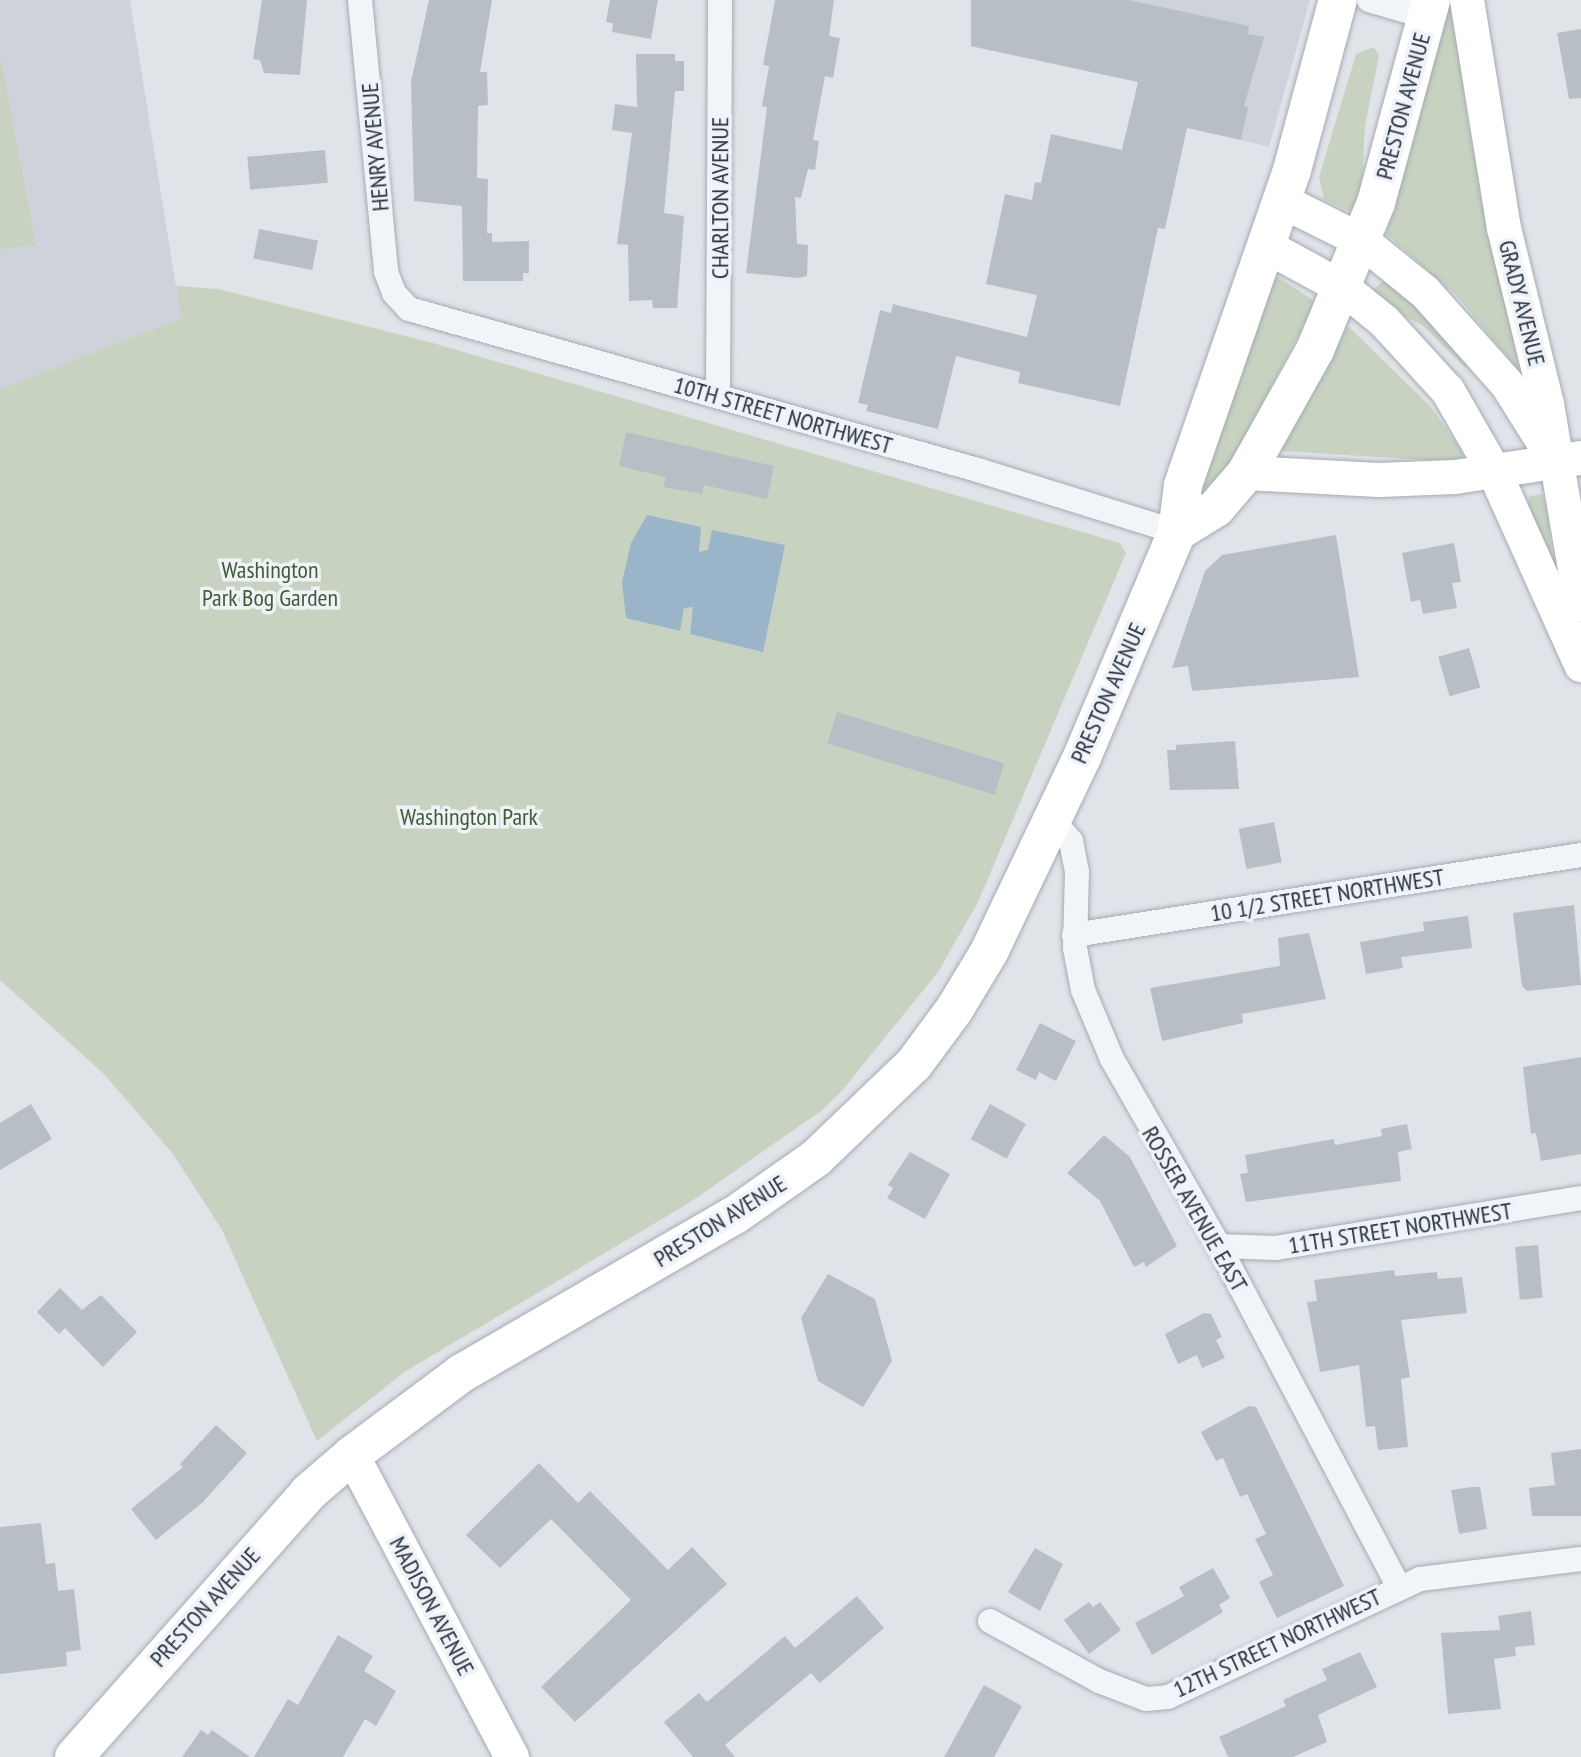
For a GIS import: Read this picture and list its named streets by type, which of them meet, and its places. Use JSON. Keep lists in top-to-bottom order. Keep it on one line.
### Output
{"streets":{"main road":["PRESTON AVENUE","GRADY AVENUE","MADISON AVENUE"],"street":["HENRY AVENUE","CHARLTON AVENUE","10TH STREET NORTHWEST","10 1/2 STREET NORTHWEST","ROSSER AVENUE EAST","11TH STREET NORTHWEST","12TH STREET NORTHWEST"]},"crossings":[["PRESTON AVENUE","10TH STREET NORTHWEST"],["PRESTON AVENUE","ROSSER AVENUE EAST"],["PRESTON AVENUE","MADISON AVENUE"],["HENRY AVENUE","10TH STREET NORTHWEST"],["CHARLTON AVENUE","10TH STREET NORTHWEST"],["10 1/2 STREET NORTHWEST","ROSSER AVENUE EAST"],["ROSSER AVENUE EAST","11TH STREET NORTHWEST"],["ROSSER AVENUE EAST","12TH STREET NORTHWEST"]],"parks":["Washington Park Bog Garden","Washington Park"]}
